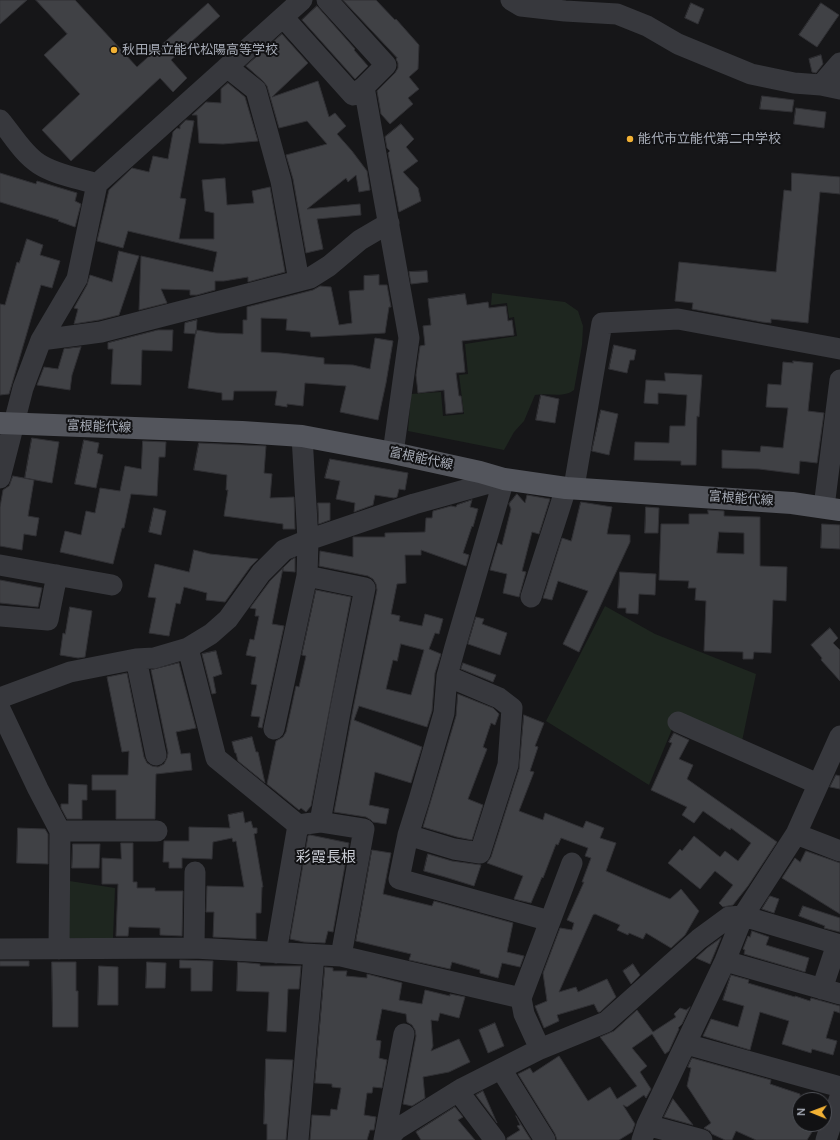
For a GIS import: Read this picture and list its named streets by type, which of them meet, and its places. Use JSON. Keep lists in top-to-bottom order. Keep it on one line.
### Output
{"streets":{"main road":["富根能代線"]},"districts":["彩霞長根"],"places":["秋田県立能代松陽高等学校","能代市立能代第二中学校"],"north":"left"}
